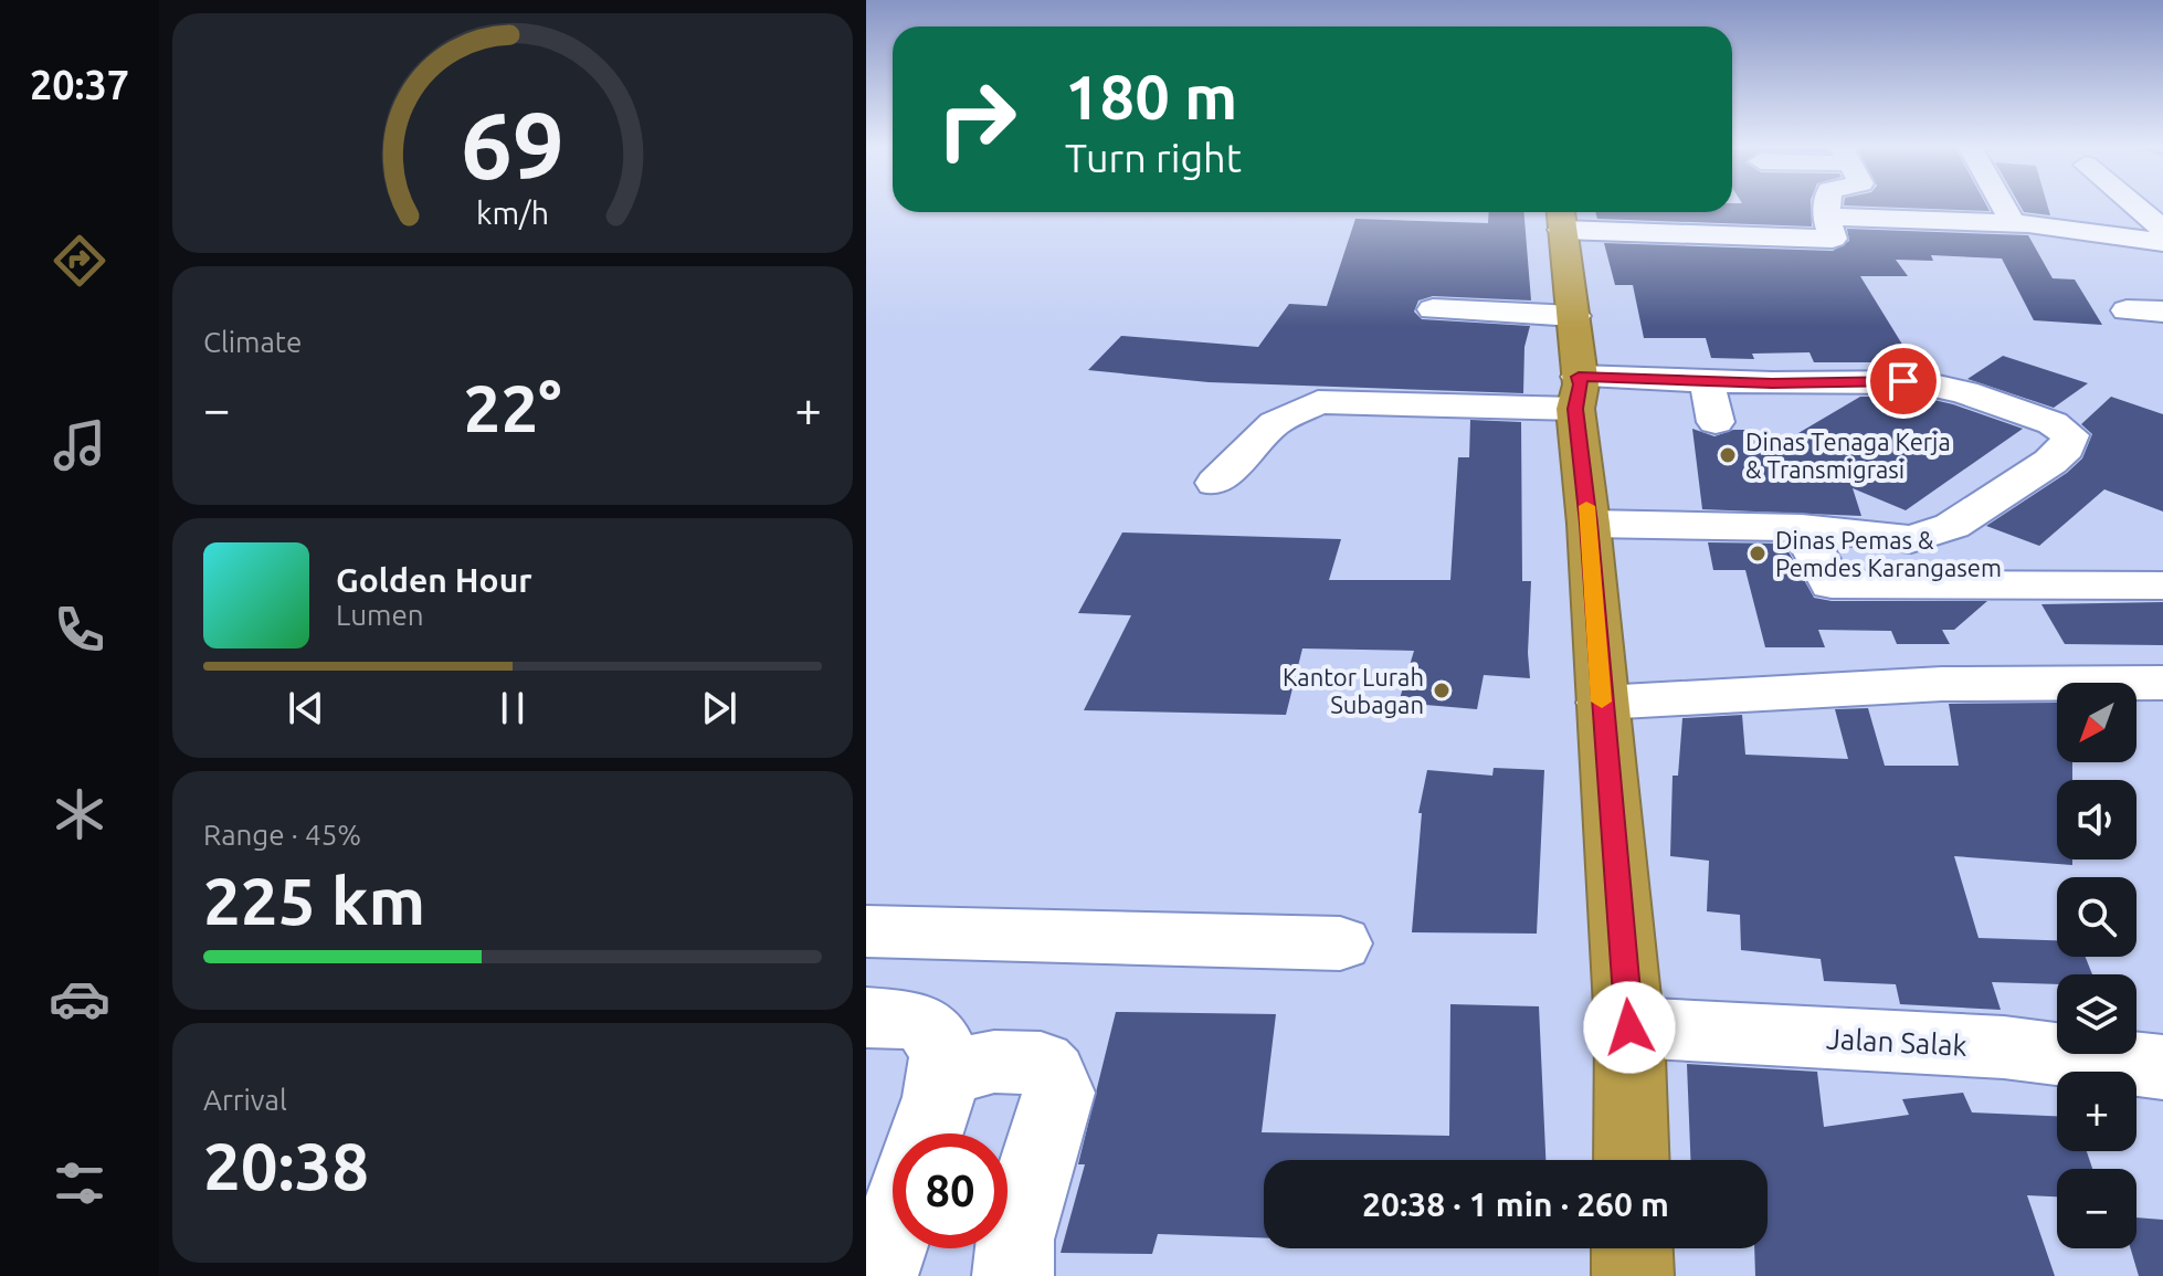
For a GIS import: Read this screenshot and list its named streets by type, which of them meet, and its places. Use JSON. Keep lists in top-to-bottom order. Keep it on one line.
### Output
{"streets":{"street":["Jalan Salak"]},"places":["Dinas Tenaga Kerja & Transmigrasi","Dinas Pemas & Pemdes Karangasem","Kantor Lurah Subagan"],"north":"bottom left","page":{"tabs":"20:37","turn":["180 m","Turn right"],"tile":["Climate",["Range · 45%","225 km"],["Arrival","20:38"]],"heat":["−","22°","+"],"song":["Golden Hour","Lumen"],"map_buttons":["+","−"],"limit":"80","trip":"20:38 · 1 min · 260 m","gauge":["69","km/h"]}}
